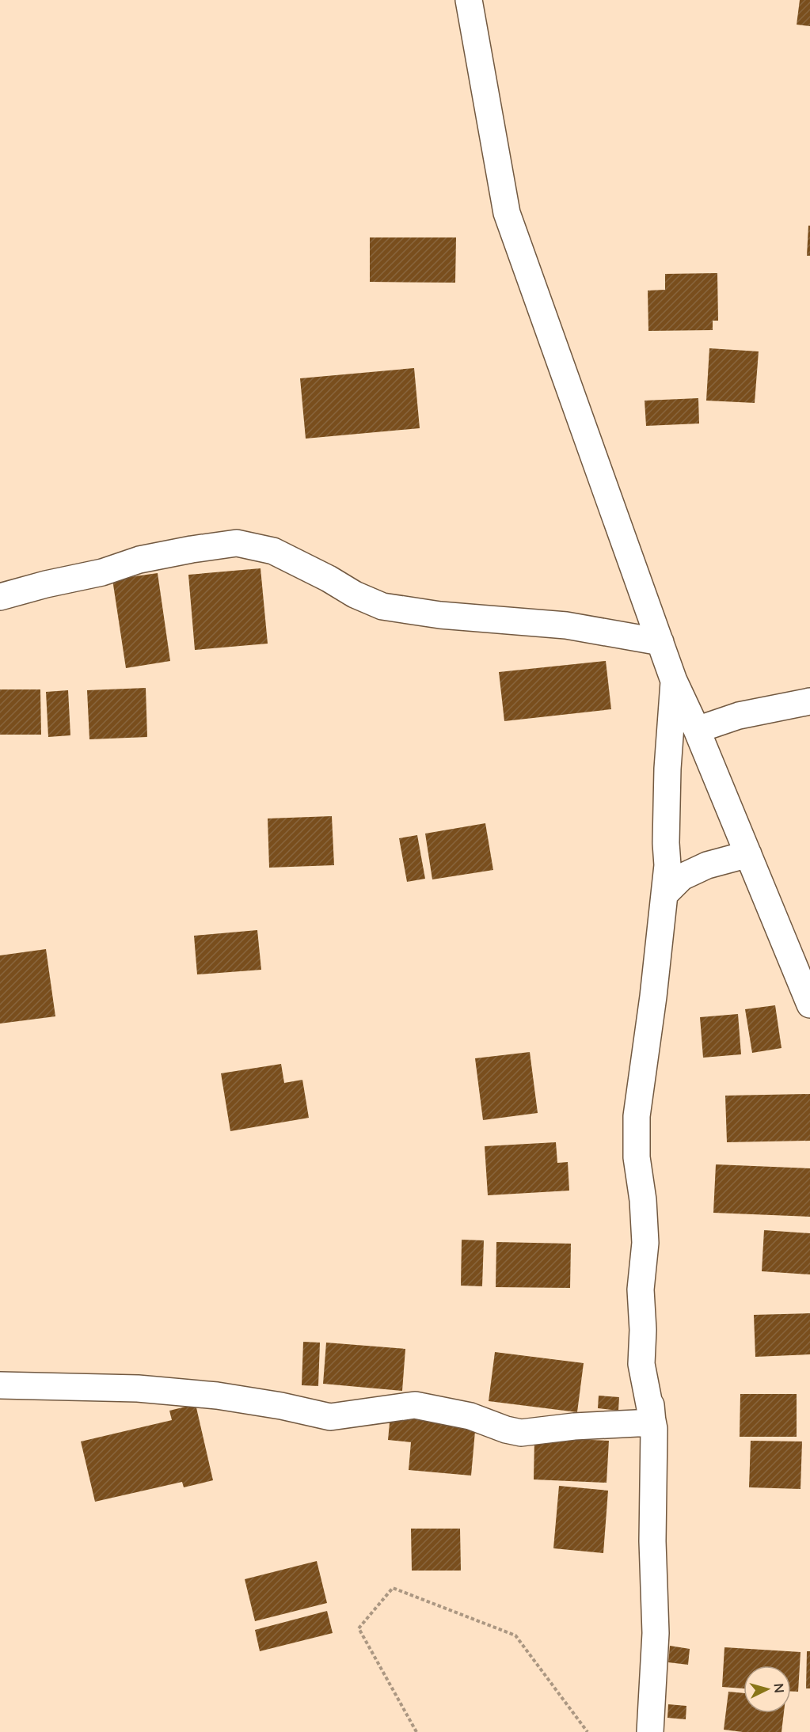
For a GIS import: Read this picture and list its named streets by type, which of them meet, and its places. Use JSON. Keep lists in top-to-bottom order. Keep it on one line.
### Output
{"north":"right"}
